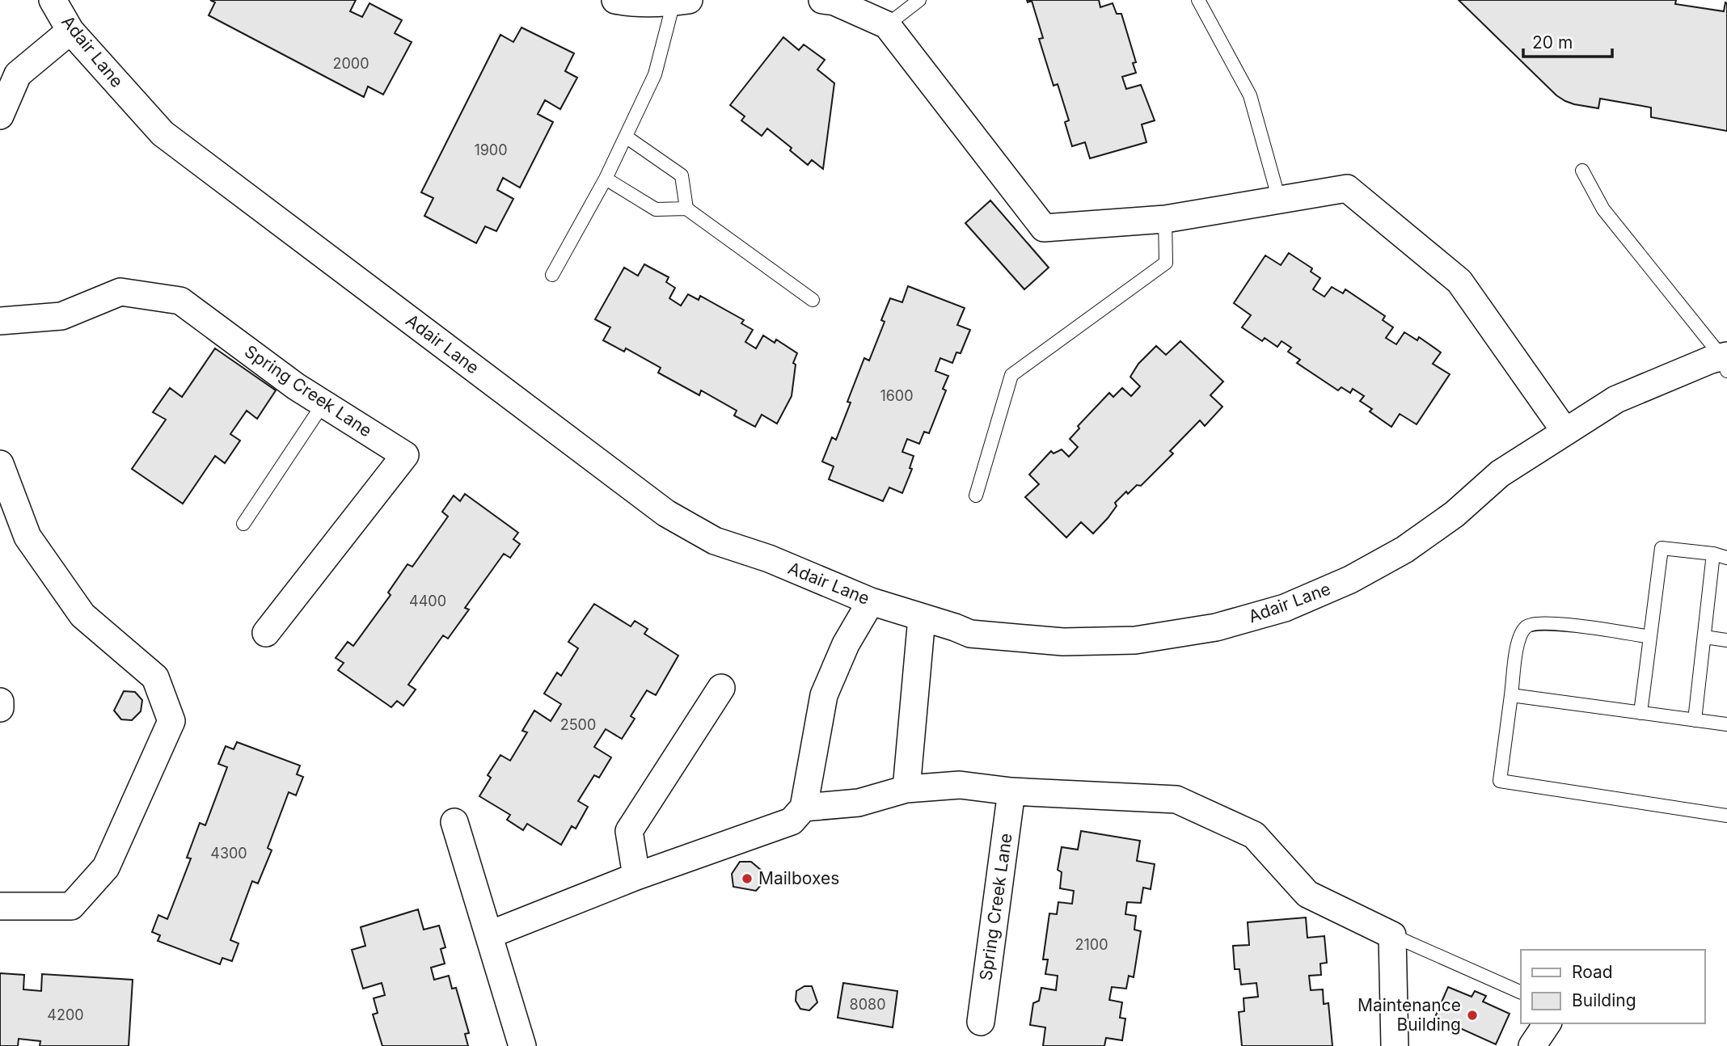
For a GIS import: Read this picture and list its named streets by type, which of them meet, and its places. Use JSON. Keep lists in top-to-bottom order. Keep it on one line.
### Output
{"streets":{"street":["Adair Lane","Spring Creek Lane"]},"places":["Mailboxes","Maintenance Building"],"house_numbers":["2000","1900","1600","4400","2500","4300","2100","8080","4200"],"legend":["Road","Building"],"scale_bar":"20 m"}
